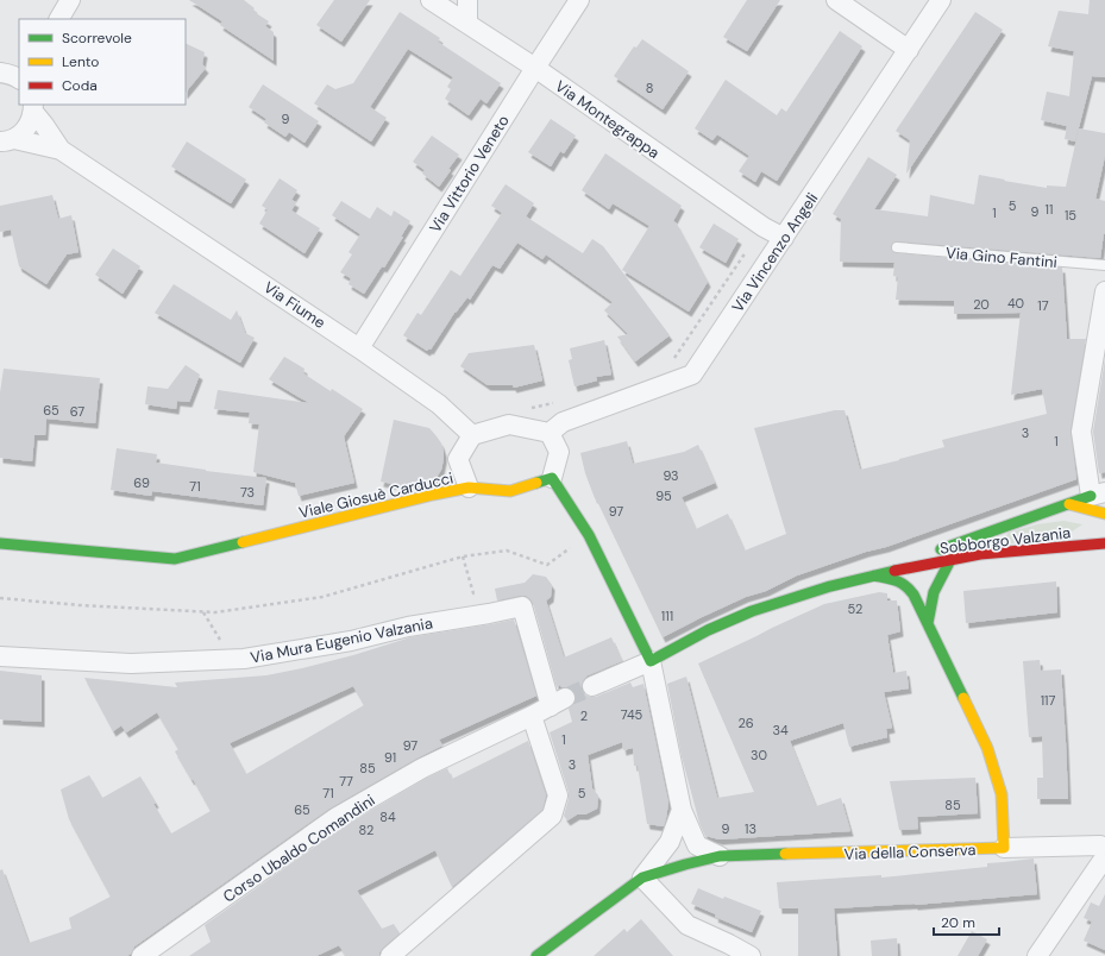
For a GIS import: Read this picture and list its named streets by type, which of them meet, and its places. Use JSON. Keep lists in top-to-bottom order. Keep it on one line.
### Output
{"streets":{"street":["Via Montegrappa","Via Vittorio Veneto","Via Vincenzo Angeli","Via Fiume","Viale Giosuè Carducci","Sobborgo Valzania","Via Mura Eugenio Valzania","Corso Ubaldo Comandini","Via della Conserva"],"lane":["Via Gino Fantini"]},"crossings":[["Via Montegrappa","Via Vittorio Veneto"],["Via Montegrappa","Via Vincenzo Angeli"],["Via Vittorio Veneto","Via Fiume"],["Via Vincenzo Angeli","Via Fiume"],["Via Vincenzo Angeli","Viale Giosuè Carducci"],["Via Fiume","Viale Giosuè Carducci"],["Via Mura Eugenio Valzania","Corso Ubaldo Comandini"]],"house_numbers":["8","9","5","11","9","1","15","40","20","17","65","67","3","1","93","69","71","73","95","97","52","111","117","745","2","26","34","1","97","30","91","3","85","77","71","5","85","65","84","9","13","82"],"legend":["Scorrevole","Lento","Coda"],"scale_bar":"20 m"}
